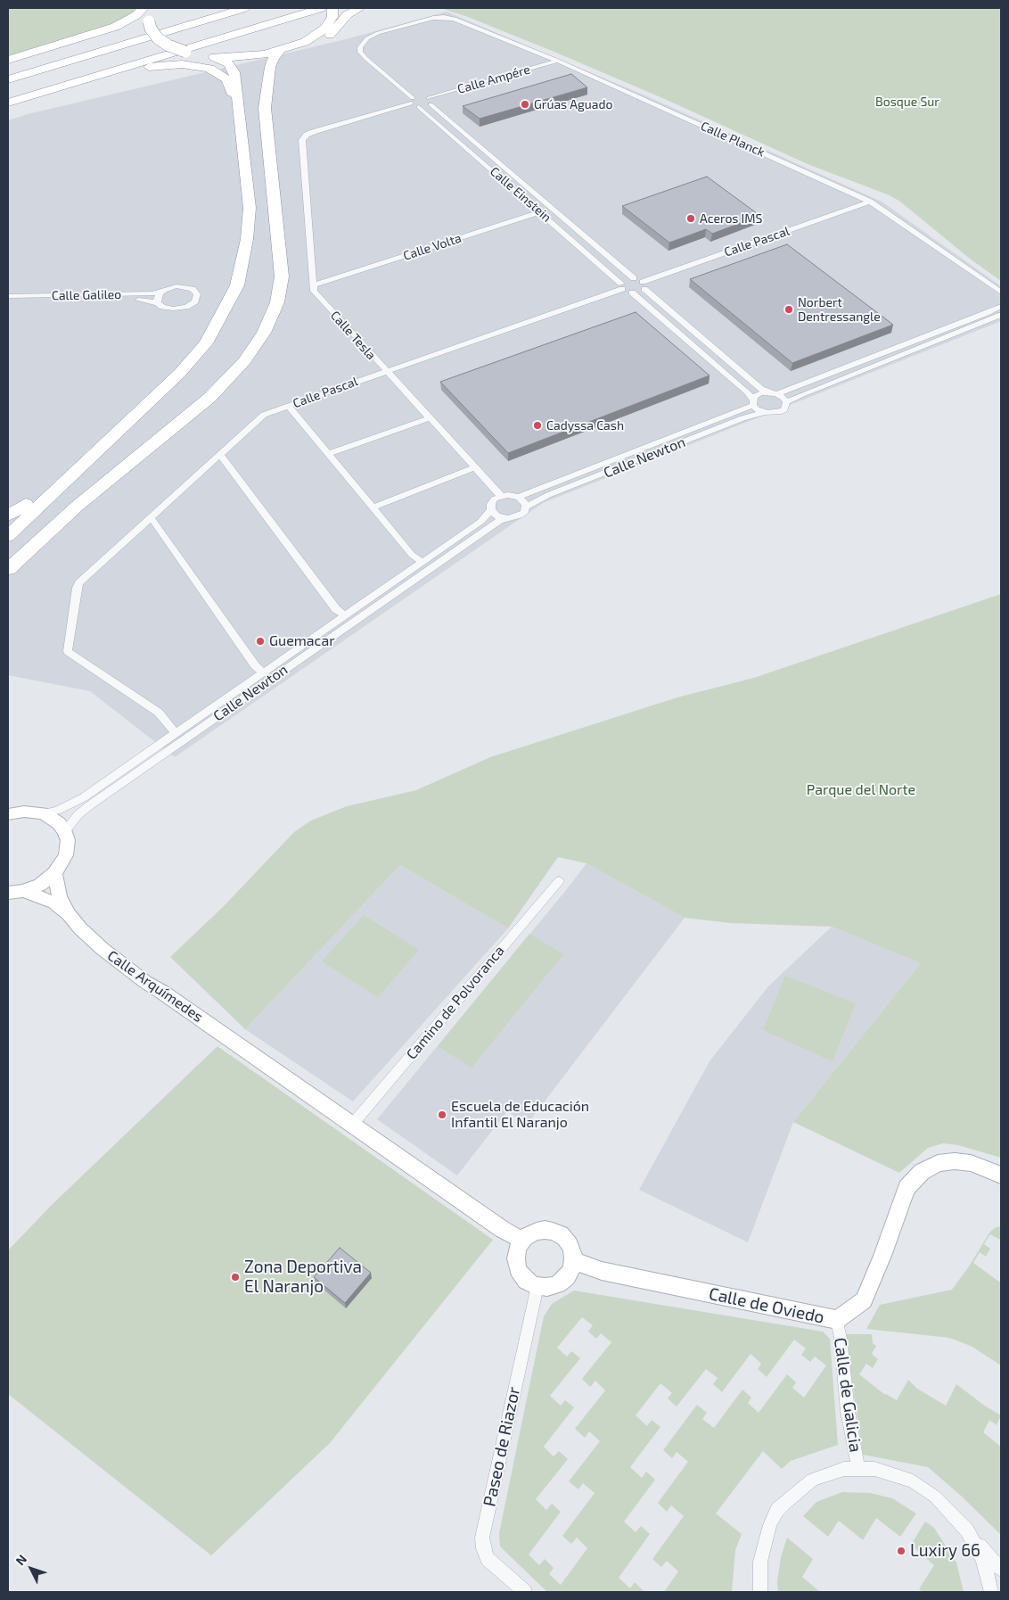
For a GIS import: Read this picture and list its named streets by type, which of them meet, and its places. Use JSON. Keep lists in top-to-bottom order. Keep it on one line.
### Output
{"streets":{"street":["Calle Ampére","Calle Planck","Calle Einstein","Calle Pascal","Calle Volta","Calle Galileo","Calle Tesla","Calle Newton","Calle Arquímedes","Camino de Polvoranca","Calle de Oviedo","Calle de Galicia","Paseo de Riazor"]},"crossings":[["Calle Ampére","Calle Planck"],["Calle Ampére","Calle Einstein"],["Calle Planck","Calle Einstein"],["Calle Planck","Calle Pascal"],["Calle Einstein","Calle Pascal"],["Calle Einstein","Calle Volta"],["Calle Einstein","Calle Tesla"],["Calle Pascal","Calle Tesla"],["Calle Pascal","Calle Newton"],["Calle Volta","Calle Tesla"],["Calle Tesla","Calle Newton"],["Calle Arquímedes","Camino de Polvoranca"],["Calle de Oviedo","Calle de Galicia"],["Calle de Oviedo","Paseo de Riazor"]],"parks":["Bosque Sur","Parque del Norte"],"places":["Grúas Aguado","Aceros IMS","Norbert Dentressangle","Cadyssa Cash","Guemacar","Escuela de Educación Infantil El Naranjo","Zona Deportiva El Naranjo","Luxiry 66"],"north":"top left"}
